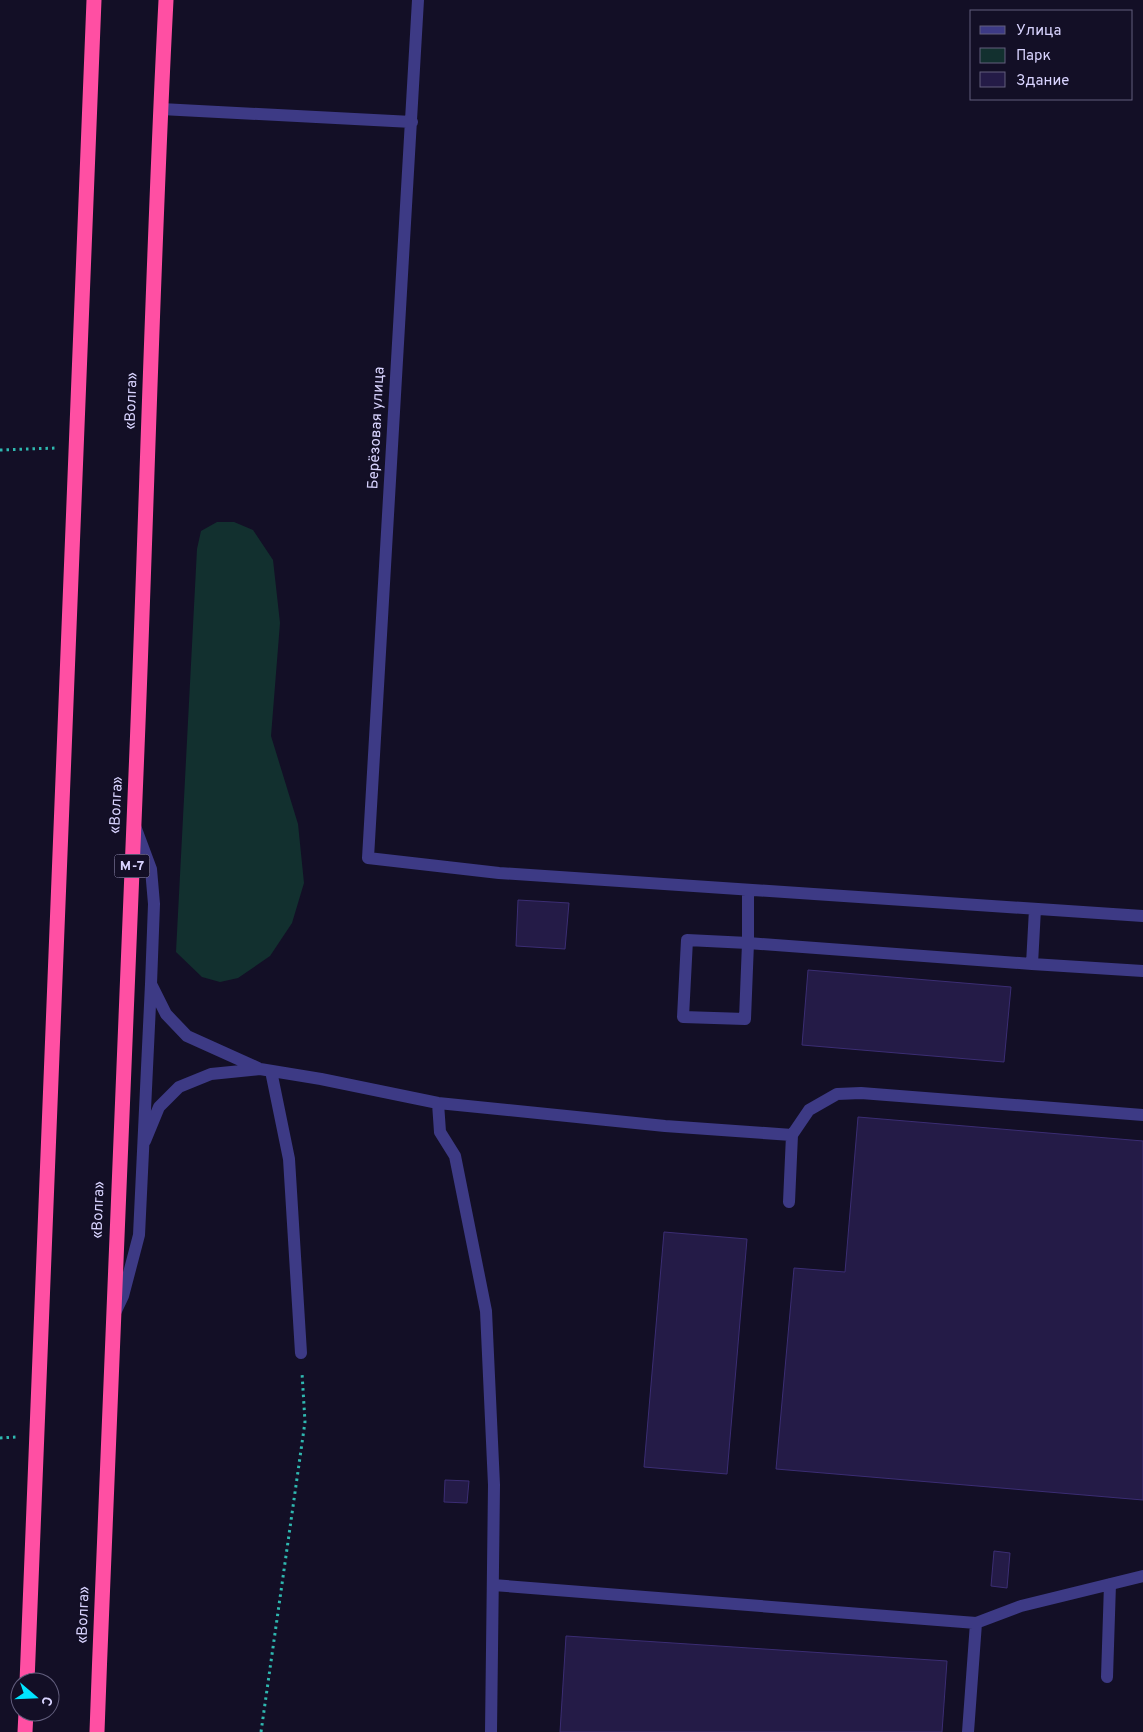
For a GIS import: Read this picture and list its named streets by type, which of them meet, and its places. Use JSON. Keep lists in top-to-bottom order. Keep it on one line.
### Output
{"streets":{"highway":["«Волга»","М-7"],"street":["Берёзовая улица"]},"legend":["Улица","Парк","Здание"],"north":"right"}
